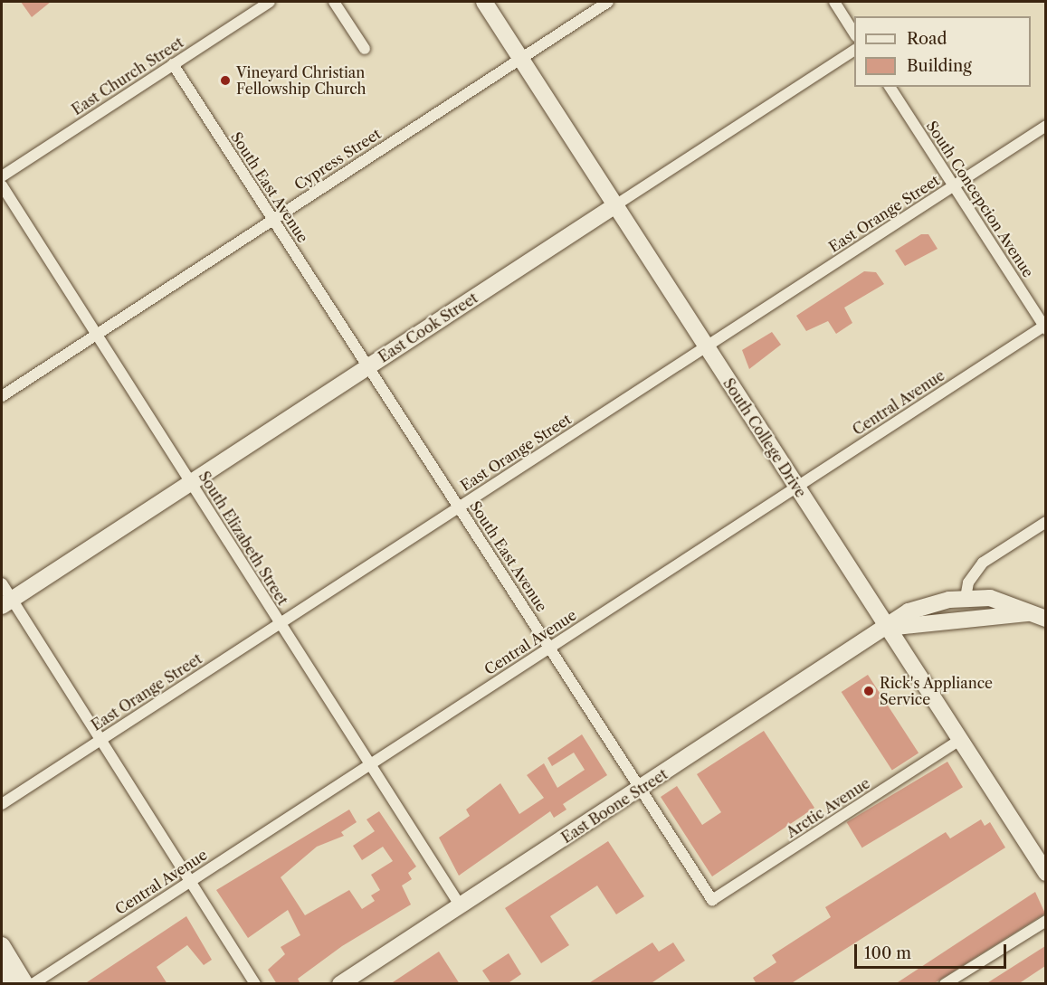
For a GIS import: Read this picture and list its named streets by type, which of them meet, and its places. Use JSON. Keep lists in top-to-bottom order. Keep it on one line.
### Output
{"streets":{"street":["East Church Street","Cypress Street","South East Avenue","South Concepcion Avenue","East Orange Street","East Cook Street","Central Avenue","South College Drive","South Elizabeth Street","East Boone Street","Arctic Avenue"]},"crossings":[["East Church Street","South East Avenue"],["Cypress Street","South East Avenue"],["Cypress Street","South College Drive"],["Cypress Street","South Elizabeth Street"],["South East Avenue","East Orange Street"],["South East Avenue","East Cook Street"],["South East Avenue","Central Avenue"],["South East Avenue","East Boone Street"],["South East Avenue","Arctic Avenue"],["South Concepcion Avenue","East Orange Street"],["South Concepcion Avenue","Central Avenue"],["East Orange Street","South College Drive"],["East Orange Street","South Elizabeth Street"],["East Cook Street","South College Drive"],["East Cook Street","South Elizabeth Street"],["Central Avenue","South College Drive"],["Central Avenue","South Elizabeth Street"],["South College Drive","East Boone Street"],["South College Drive","Arctic Avenue"],["South Elizabeth Street","East Boone Street"]],"places":["Vineyard Christian Fellowship Church","Rick's Appliance Service"],"legend":["Road","Building"],"scale_bar":"100 m"}
